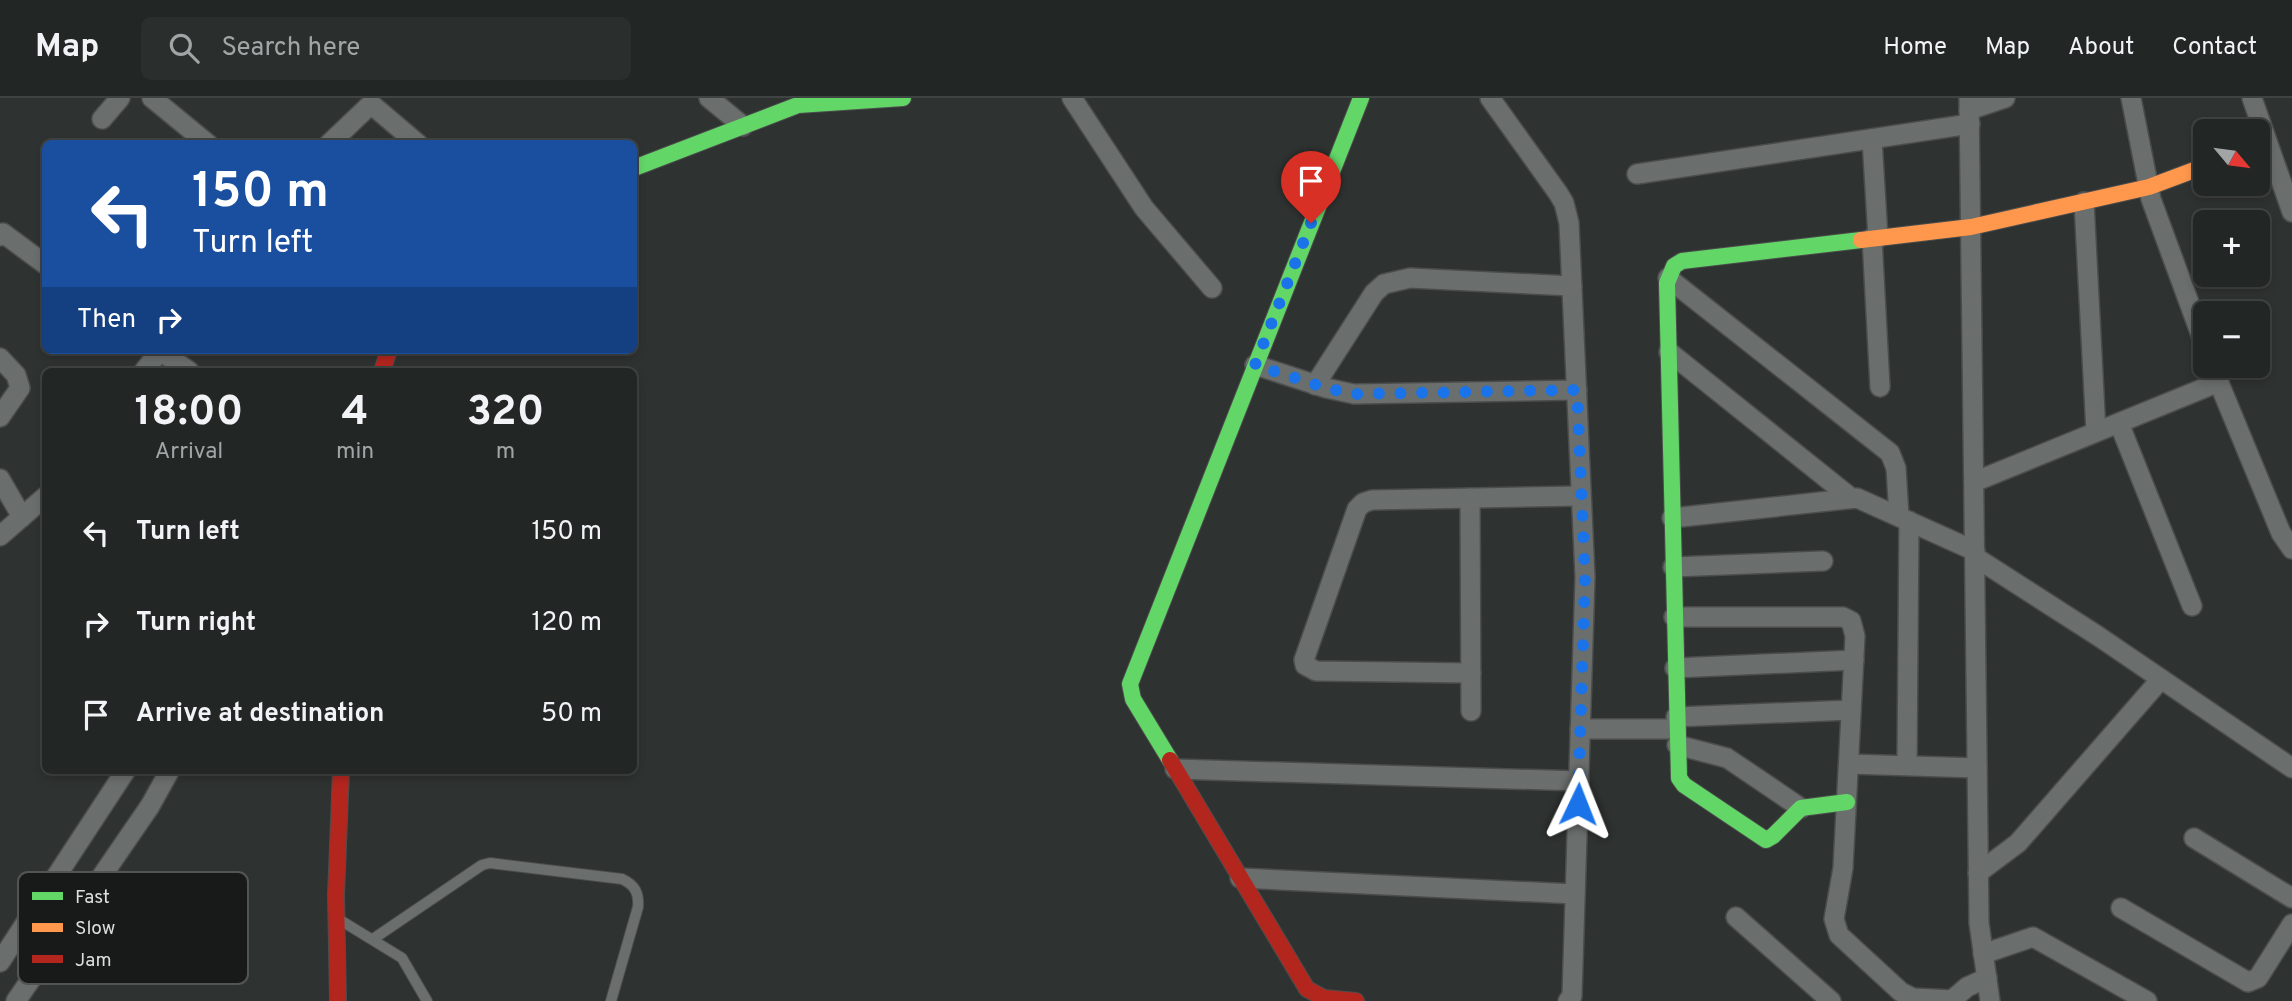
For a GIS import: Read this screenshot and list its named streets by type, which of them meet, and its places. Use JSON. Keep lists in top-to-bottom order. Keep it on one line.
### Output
{"legend":["Fast","Slow","Jam"],"north":"bottom right","page":{"header":"Map","search":"Search here","nav":["Home","Map","About","Contact"],"map_buttons":["+","−"],"turn":["150 m","Turn left"],"then":"Then","eta":["18:00","Arrival","4","min","320","m"],"list":[{"name":"Turn left","value":"150 m"},{"name":"Turn right","value":"120 m"},{"name":"Arrive at destination","value":"50 m"}]}}
